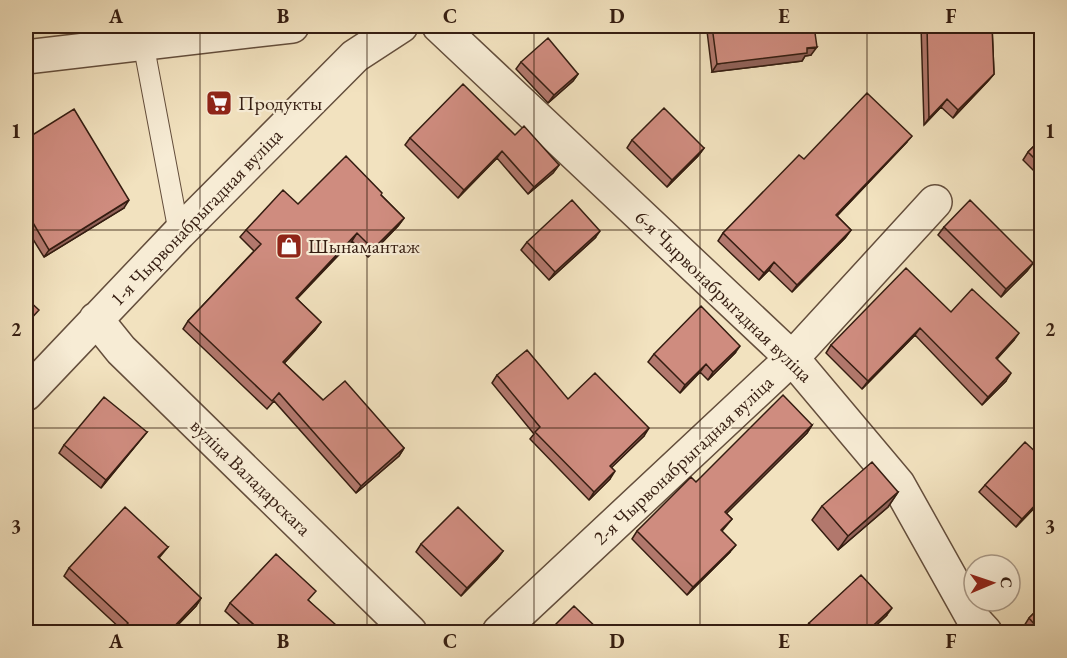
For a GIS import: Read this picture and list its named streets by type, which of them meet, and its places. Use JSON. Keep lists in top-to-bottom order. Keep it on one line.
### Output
{"streets":{"street":["1-я Чырвонабрыгадная вуліца","6-я Чырвонабрыгадная вуліца","2-я Чырвонабрыгадная вуліца","вуліца Валадарскага"]},"crossings":[["1-я Чырвонабрыгадная вуліца","вуліца Валадарскага"],["6-я Чырвонабрыгадная вуліца","2-я Чырвонабрыгадная вуліца"]],"places":{"supermarket":["Продукты"],"shop":["Шынамантаж"]},"north":"right","grid":{"columns":["A","B","C","D","E","F"],"rows":["1","2","3"]}}
